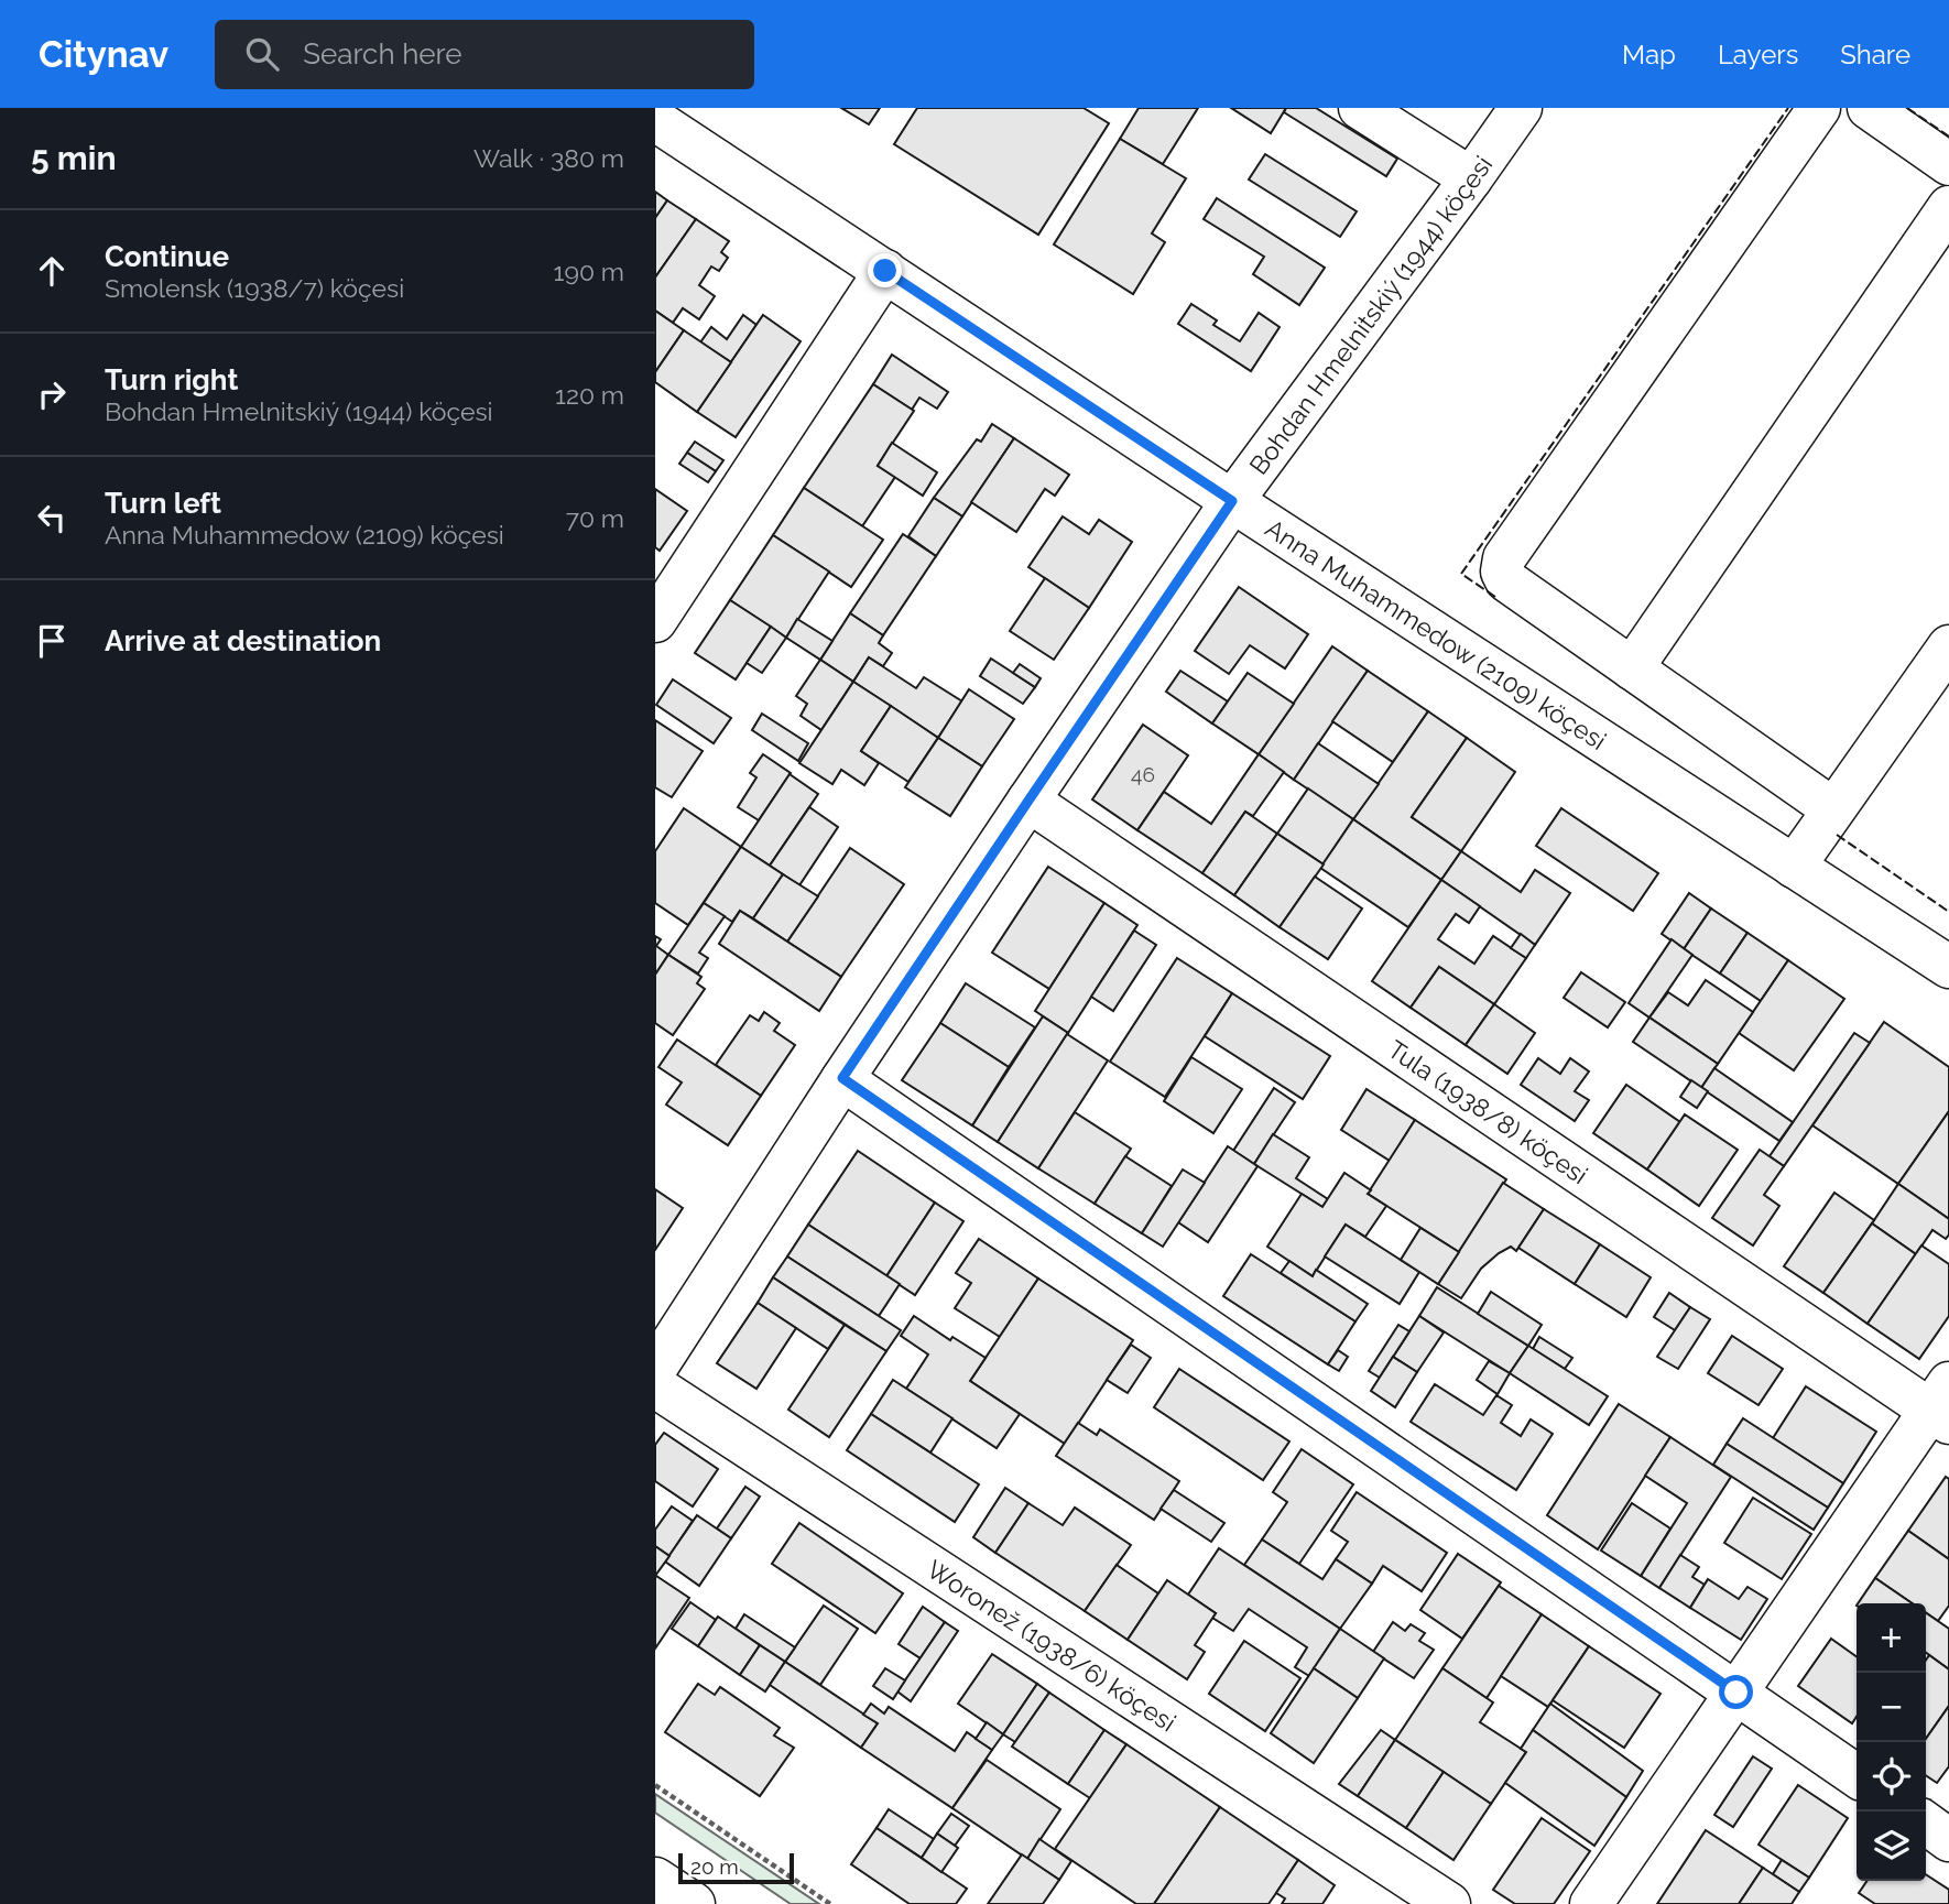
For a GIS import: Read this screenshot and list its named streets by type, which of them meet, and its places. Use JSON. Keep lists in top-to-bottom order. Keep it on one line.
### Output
{"streets":{"street":["Bohdan Hmelnitskiý (1944) köçesi","Anna Muhammedow (2109) köçesi","Tula (1938/8) köçesi","Woronež (1938/6) köçesi"]},"crossings":[["Bohdan Hmelnitskiý (1944) köçesi","Anna Muhammedow (2109) köçesi"],["Bohdan Hmelnitskiý (1944) köçesi","Tula (1938/8) köçesi"]],"house_numbers":["46"],"scale_bar":"20 m","page":{"header":"Citynav","search":"Search here","nav":["Map","Layers","Share"],"heading":["5 min","Walk · 380 m"],"list":[["Continue","Smolensk (1938/7) köçesi","190 m"],["Turn right","Bohdan Hmelnitskiý (1944) köçesi","120 m"],["Turn left","Anna Muhammedow (2109) köçesi","70 m"],"Arrive at destination"],"map_buttons":["+","−"],"scale":"20 m"}}
